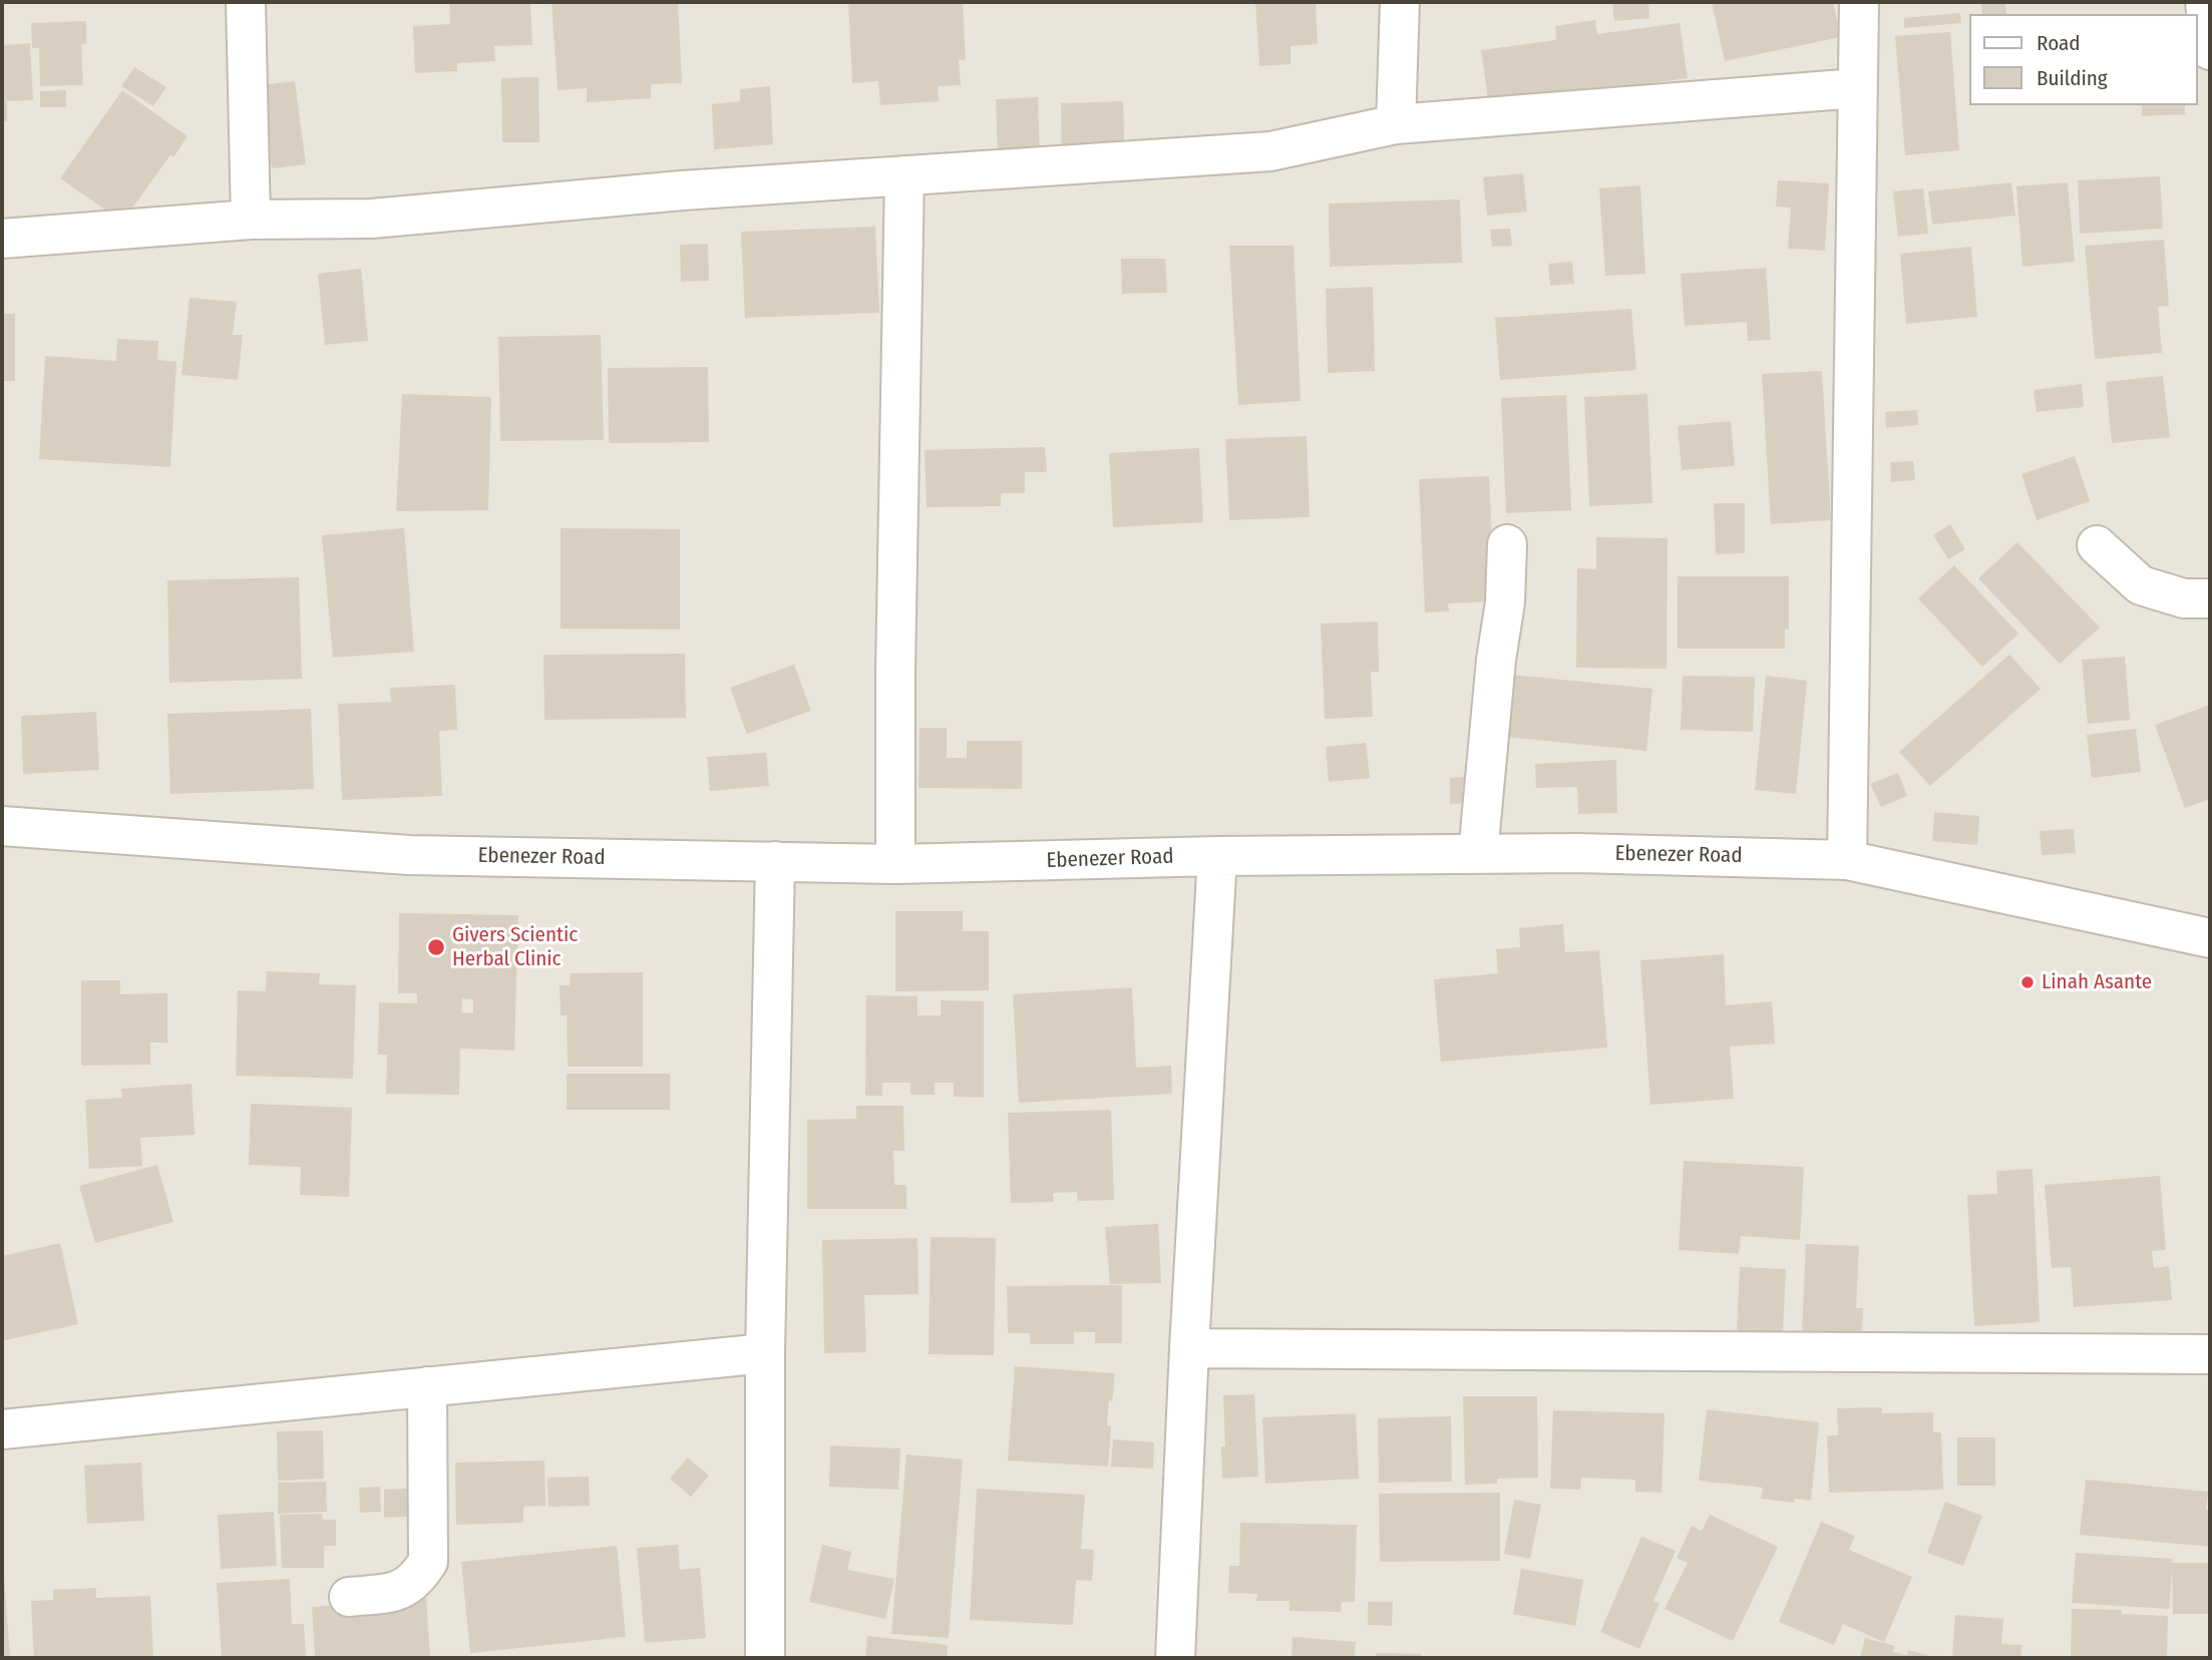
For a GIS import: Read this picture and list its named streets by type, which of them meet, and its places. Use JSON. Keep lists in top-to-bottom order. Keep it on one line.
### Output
{"streets":{"street":["Ebenezer Road"]},"places":["Givers Scientic Herbal Clinic","Linah Asante"],"legend":["Road","Building"]}
